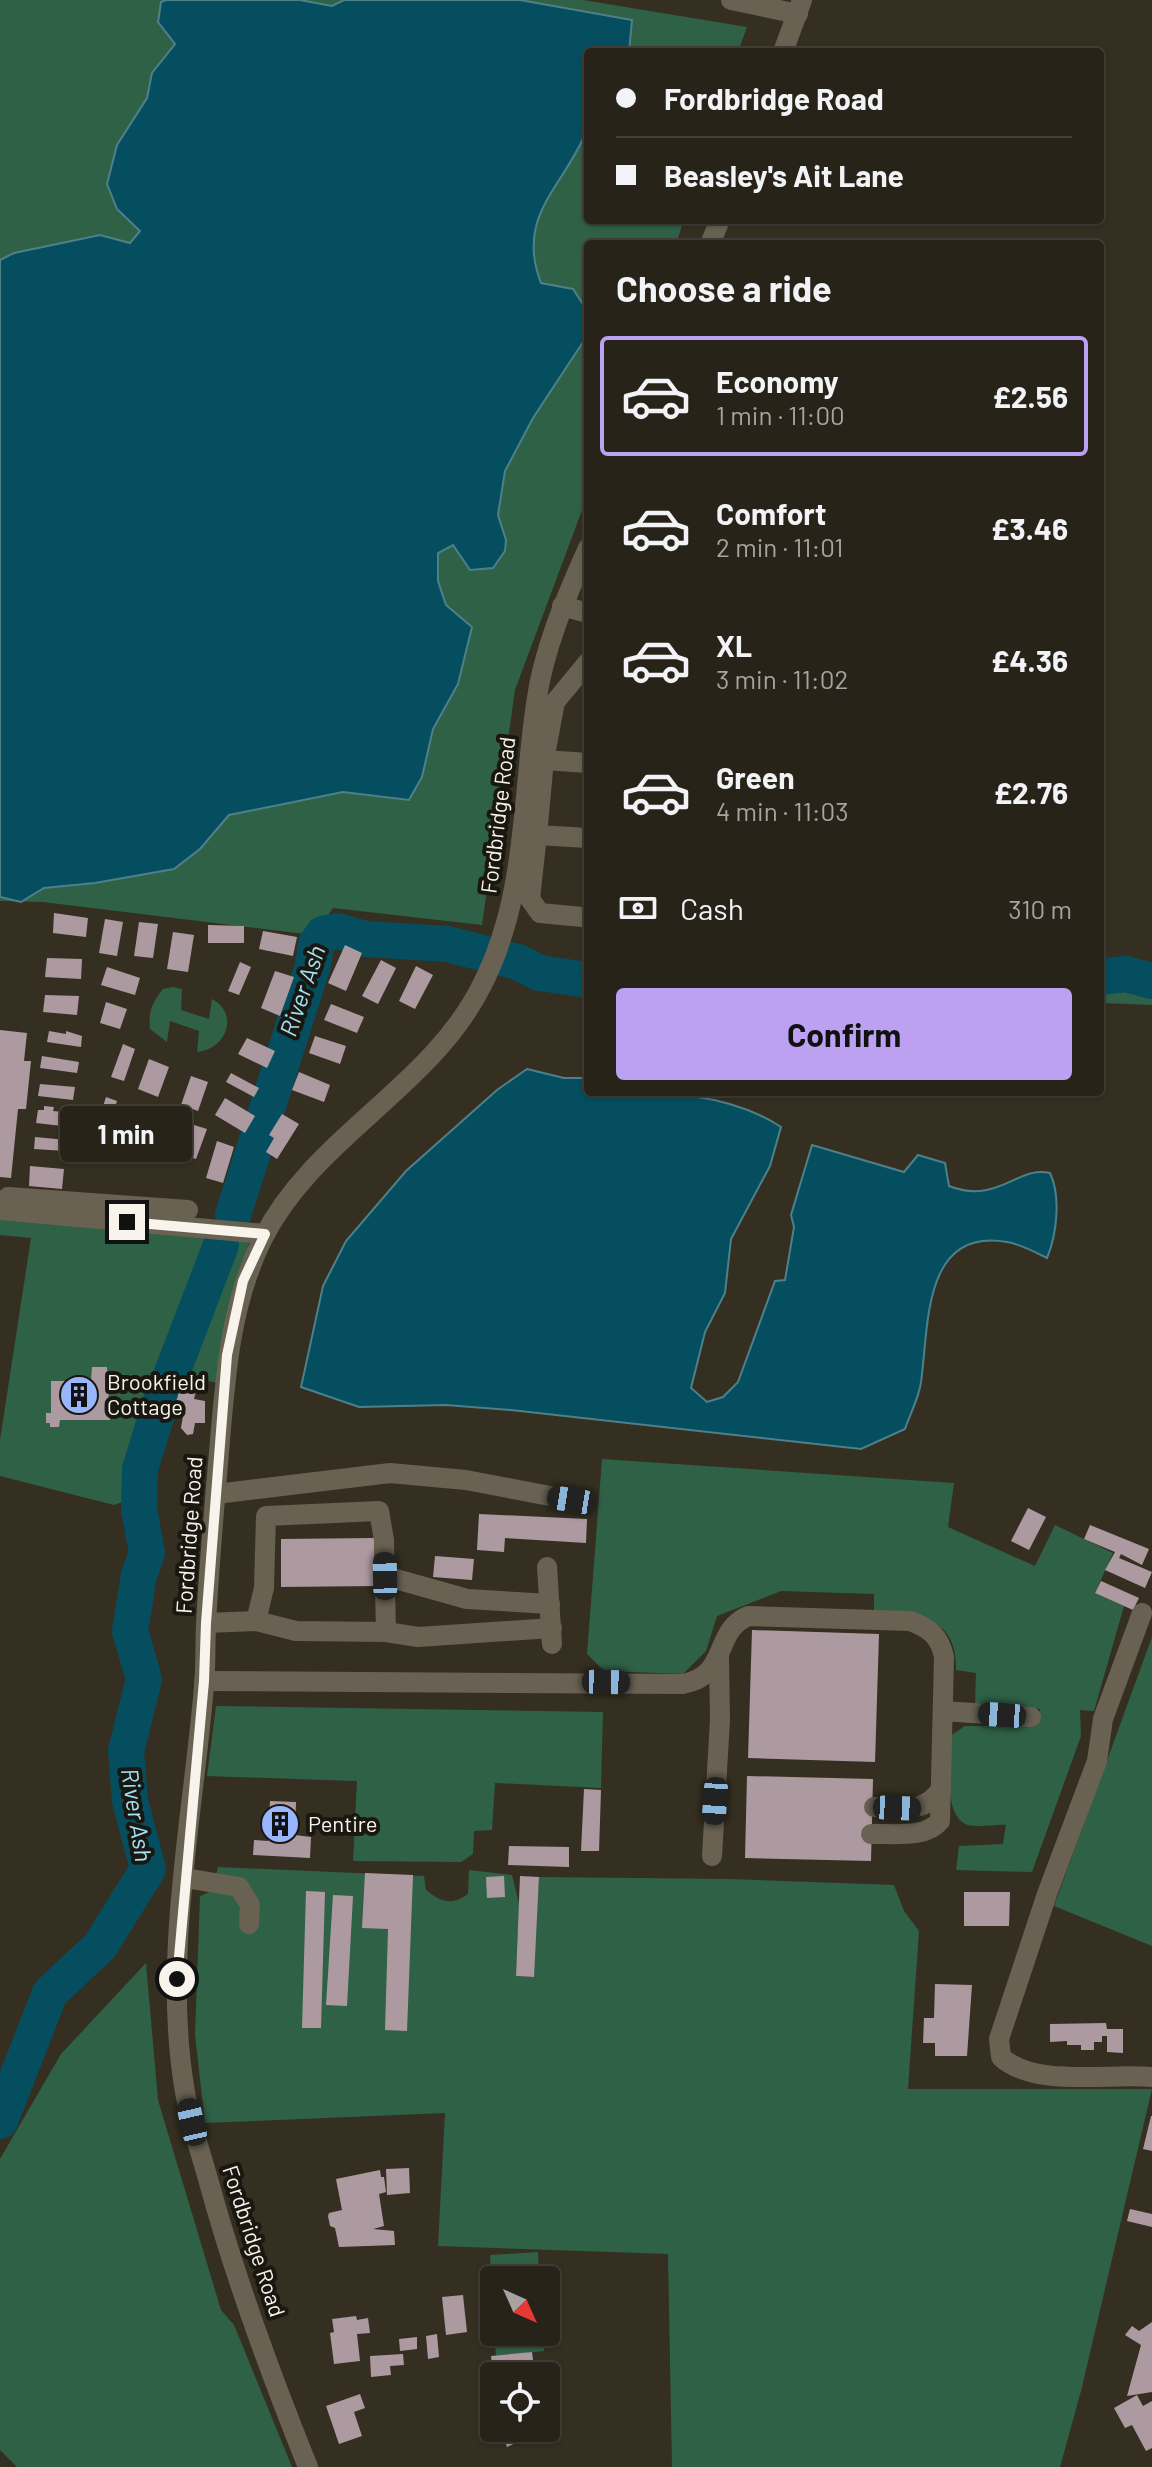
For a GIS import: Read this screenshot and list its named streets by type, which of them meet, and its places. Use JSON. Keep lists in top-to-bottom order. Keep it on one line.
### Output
{"streets":{"street":["Fordbridge Road"]},"water":["River Ash"],"places":{"building":["Brookfield Cottage","Pentire"]},"north":"bottom right","page":{"banner":["Fordbridge Road","Beasley's Ait Lane"],"heading":"Choose a ride","list":[{"name":"Economy","note":"1 min · 11:00","value":"£2.56"},{"name":"Comfort","note":"2 min · 11:01","value":"£3.46"},{"name":"XL","note":"3 min · 11:02","value":"£4.36"},{"name":"Green","note":"4 min · 11:03","value":"£2.76"}],"pay":["Cash","310 m"],"buttons":"Confirm","bubble":"1 min"}}
